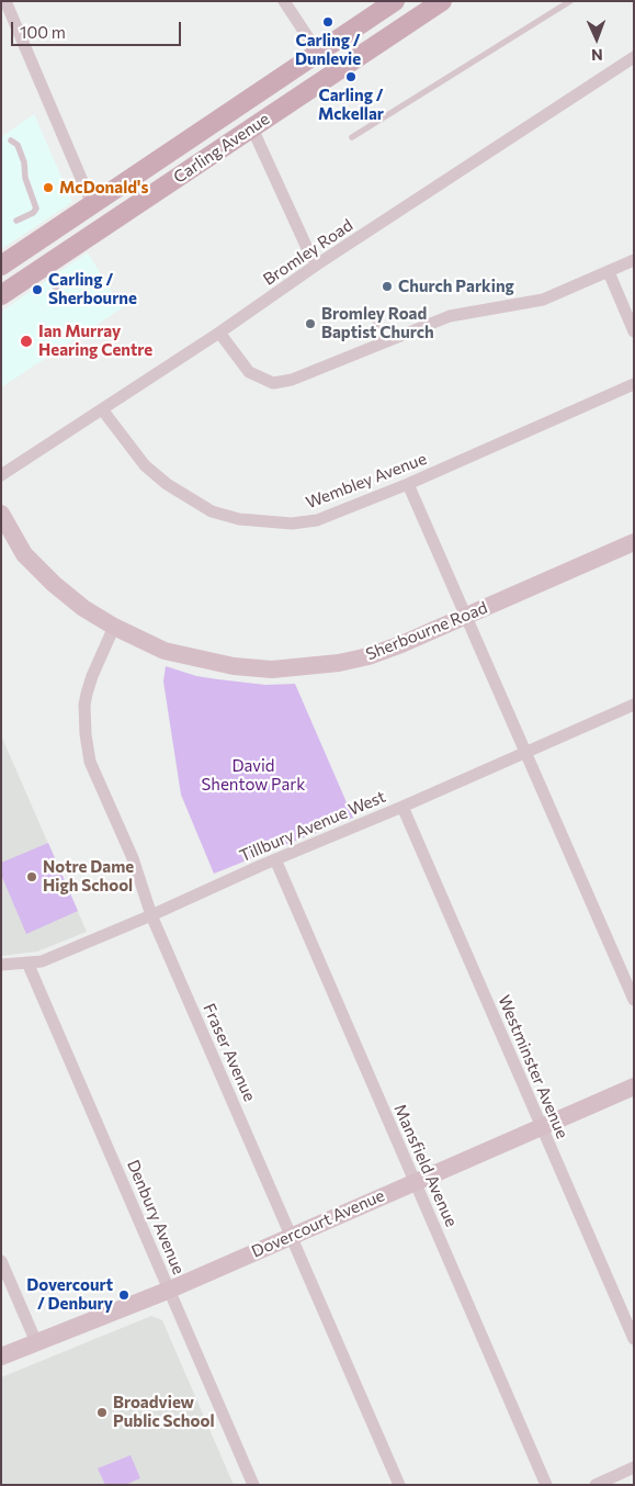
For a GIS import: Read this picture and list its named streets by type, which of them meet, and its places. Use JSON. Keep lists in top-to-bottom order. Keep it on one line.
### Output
{"streets":{"main road":["Carling Avenue"],"street":["Bromley Road","Wembley Avenue","Sherbourne Road","Tillbury Avenue West","Fraser Avenue","Westminster Avenue","Mansfield Avenue","Denbury Avenue","Dovercourt Avenue"]},"crossings":[["Bromley Road","Wembley Avenue"],["Sherbourne Road","Fraser Avenue"],["Tillbury Avenue West","Fraser Avenue"],["Tillbury Avenue West","Westminster Avenue"],["Tillbury Avenue West","Mansfield Avenue"],["Tillbury Avenue West","Denbury Avenue"],["Fraser Avenue","Dovercourt Avenue"],["Westminster Avenue","Dovercourt Avenue"],["Mansfield Avenue","Dovercourt Avenue"],["Denbury Avenue","Dovercourt Avenue"]],"parks":["David Shentow Park"],"places":["Carling / Dunlevie","Carling / Mckellar","McDonald's","Church Parking","Carling / Sherbourne","Bromley Road Baptist Church","Ian Murray Hearing Centre","Notre Dame High School","Dovercourt / Denbury","Broadview Public School"],"scale_bar":"100 m","north":"bottom"}
